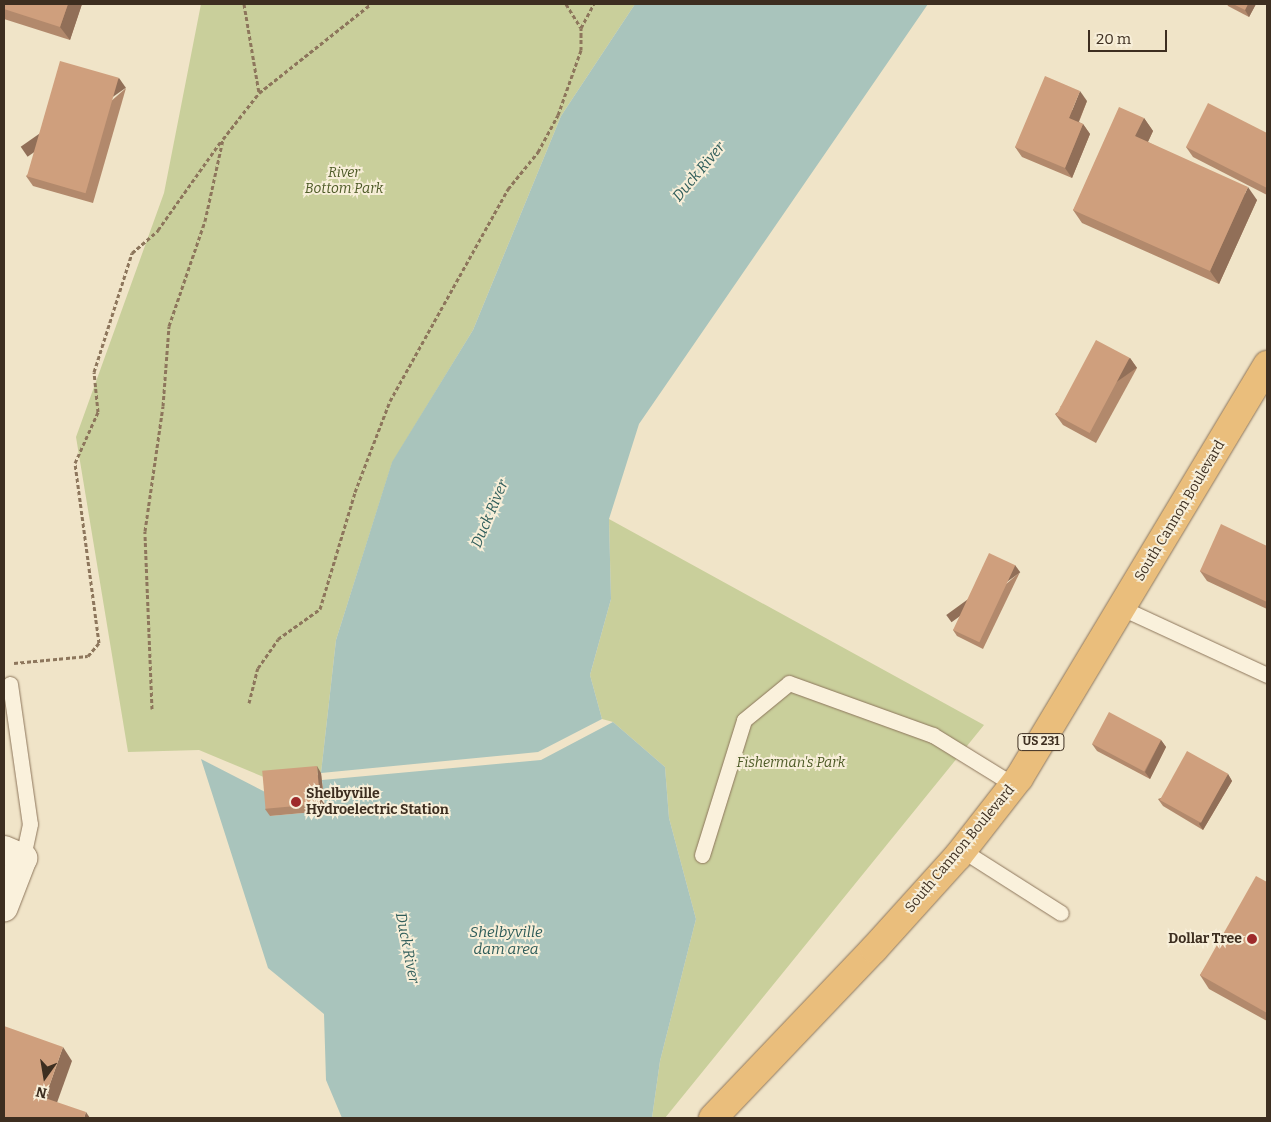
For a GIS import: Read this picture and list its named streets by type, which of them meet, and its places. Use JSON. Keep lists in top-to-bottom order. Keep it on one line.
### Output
{"streets":{"highway":["South Cannon Boulevard","US 231"]},"water":["Duck River","Shelbyville dam area"],"parks":["River Bottom Park","Fisherman's Park"],"places":["Shelbyville Hydroelectric Station","Dollar Tree"],"scale_bar":"20 m","north":"bottom"}
